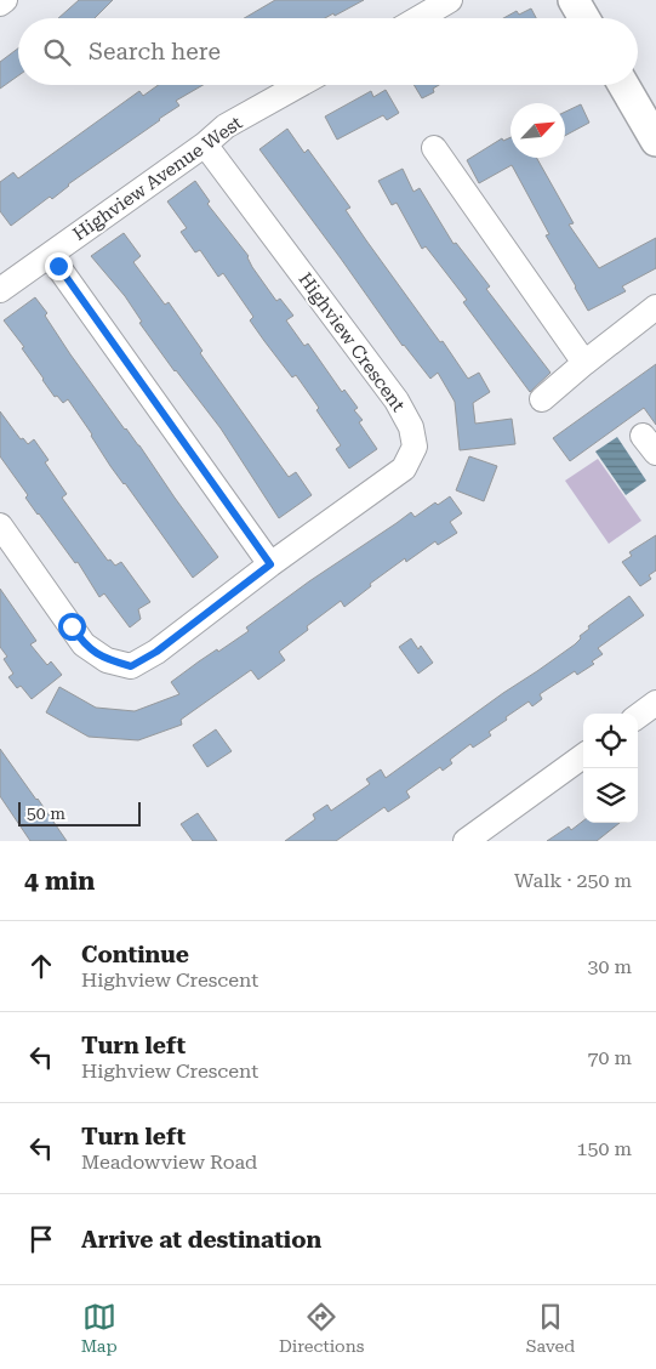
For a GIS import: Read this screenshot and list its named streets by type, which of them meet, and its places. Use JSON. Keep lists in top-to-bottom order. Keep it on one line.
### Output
{"streets":{"street":["Highview Avenue West","Highview Crescent"]},"crossings":[["Highview Avenue West","Highview Crescent"]],"scale_bar":"50 m","north":"top right","page":{"search":"Search here","scale":"50 m","heading":["4 min","Walk · 250 m"],"list":[["Continue","Highview Crescent","30 m"],["Turn left","Highview Crescent","70 m"],["Turn left","Meadowview Road","150 m"],"Arrive at destination"],"nav":["Map","Directions","Saved"]}}
